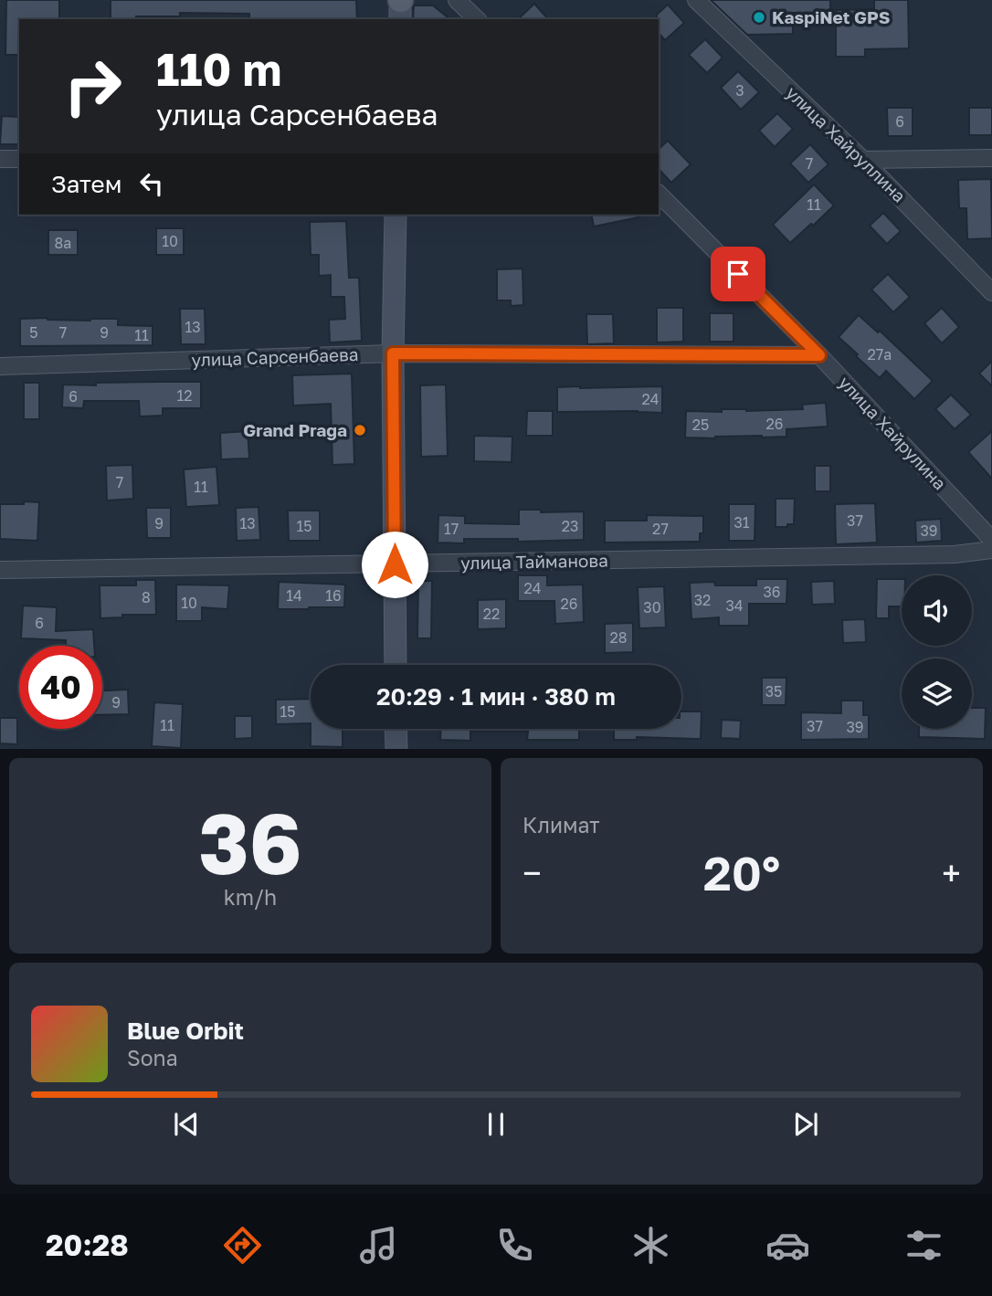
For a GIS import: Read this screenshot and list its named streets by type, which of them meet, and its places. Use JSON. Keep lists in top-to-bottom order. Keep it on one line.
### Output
{"streets":{"street":["улица Хайруллина","улица Сарсенбаева","улица Хайрулина","улица Тайманова"]},"crossings":[["улица Сарсенбаева","улица Хайрулина"]],"places":["KaspiNet GPS","Grand Praga"],"house_numbers":["3","6","7","11","10","8а","13","5","7","9","11","27а","12","6","24","26","25","7","11","37","31","9","13","15","23","17","27","39","24","36","14","16","8","32","10","26","34","30","22","6","28","35","9","15","11","37","39"],"page":{"turn":["110 m","улица Сарсенбаева"],"then":"Затем","limit":"40","trip":"20:29 · 1 мин · 380 m","tile":[["36","km/h"],"Климат"],"heat":["−","20°","+"],"song":["Blue Orbit","Sona"],"tabs":"20:28"}}
